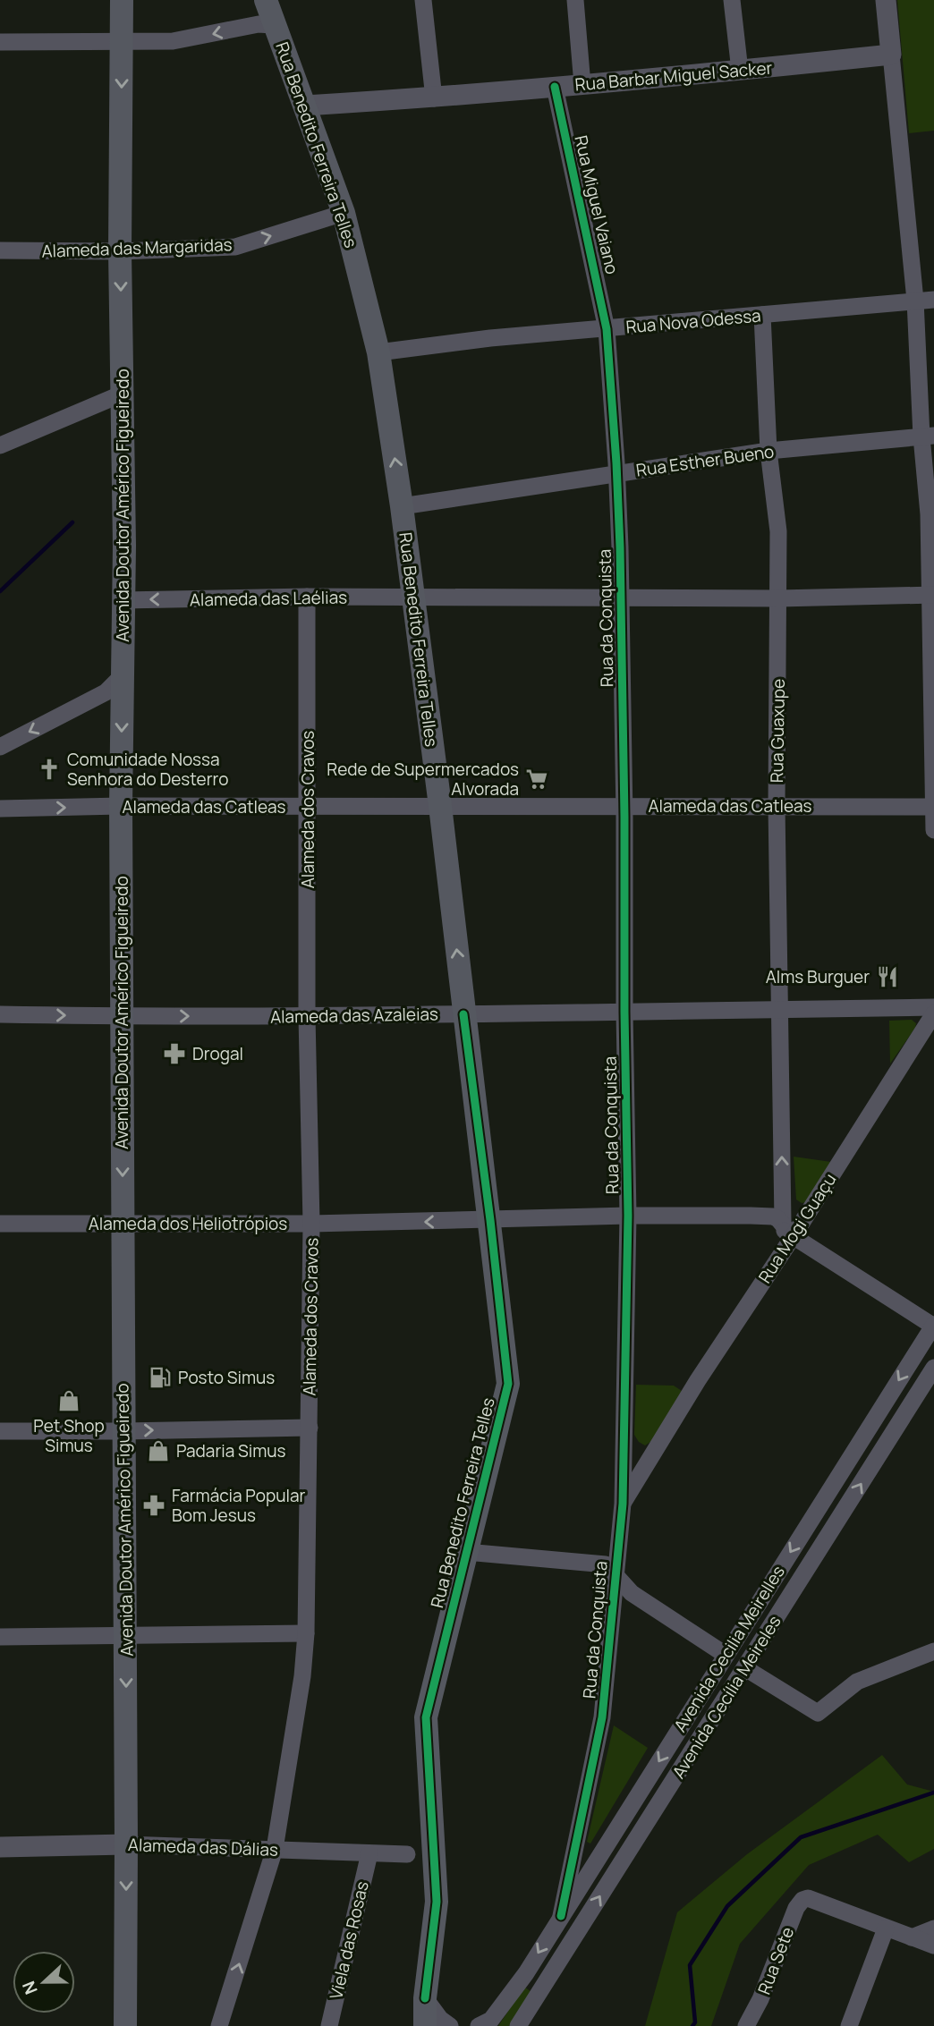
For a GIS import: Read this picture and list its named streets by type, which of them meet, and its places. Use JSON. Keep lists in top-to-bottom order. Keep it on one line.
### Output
{"streets":{"main road":["Rua Benedito Ferreira Telles","Avenida Doutor Américo Figueiredo"],"street":["Rua Barbar Miguel Sacker","Rua Miguel Vaiano","Alameda das Margaridas","Rua Nova Odessa","Rua Esther Bueno","Alameda das Laélias","Rua da Conquista","Rua Guaxupe","Alameda das Catleas","Alameda dos Cravos","Alameda das Azaleias","Alameda dos Heliotrópios","Rua Mogi Guaçu","Avenida Cecilia Meirelles","Avenida Cecília Meireles","Alameda das Dálias","Viela das Rosas","Rua Sete"]},"crossings":[["Rua Barbar Miguel Sacker","Rua Benedito Ferreira Telles"],["Rua Barbar Miguel Sacker","Rua Miguel Vaiano"],["Rua Benedito Ferreira Telles","Alameda das Margaridas"],["Rua Benedito Ferreira Telles","Rua Nova Odessa"],["Rua Benedito Ferreira Telles","Rua Esther Bueno"],["Rua Benedito Ferreira Telles","Alameda das Laélias"],["Rua Benedito Ferreira Telles","Alameda das Catleas"],["Rua Benedito Ferreira Telles","Alameda das Azaleias"],["Rua Benedito Ferreira Telles","Alameda dos Heliotrópios"],["Rua Miguel Vaiano","Rua Nova Odessa"],["Rua Miguel Vaiano","Rua da Conquista"],["Alameda das Margaridas","Avenida Doutor Américo Figueiredo"],["Rua Nova Odessa","Rua da Conquista"],["Rua Nova Odessa","Rua Guaxupe"],["Rua Esther Bueno","Rua da Conquista"],["Rua Esther Bueno","Rua Guaxupe"],["Avenida Doutor Américo Figueiredo","Alameda das Laélias"],["Avenida Doutor Américo Figueiredo","Alameda das Catleas"],["Avenida Doutor Américo Figueiredo","Alameda das Azaleias"],["Avenida Doutor Américo Figueiredo","Alameda dos Heliotrópios"],["Avenida Doutor Américo Figueiredo","Alameda das Dálias"],["Alameda das Laélias","Rua da Conquista"],["Alameda das Laélias","Rua Guaxupe"],["Alameda das Laélias","Alameda dos Cravos"],["Rua da Conquista","Alameda das Catleas"],["Rua da Conquista","Alameda das Azaleias"],["Rua da Conquista","Alameda dos Heliotrópios"],["Rua da Conquista","Rua Mogi Guaçu"],["Rua da Conquista","Avenida Cecilia Meirelles"],["Rua Guaxupe","Alameda das Catleas"],["Rua Guaxupe","Alameda das Azaleias"],["Rua Guaxupe","Alameda dos Heliotrópios"],["Rua Guaxupe","Rua Mogi Guaçu"],["Alameda das Catleas","Alameda dos Cravos"],["Alameda dos Cravos","Alameda das Azaleias"],["Alameda dos Cravos","Alameda dos Heliotrópios"],["Alameda dos Cravos","Alameda das Dálias"],["Alameda dos Heliotrópios","Rua Mogi Guaçu"],["Alameda dos Heliotrópios","Avenida Cecilia Meirelles"],["Alameda das Dálias","Viela das Rosas"]],"one_way":["Alameda das Margaridas","Avenida Doutor Américo Figueiredo","Avenida Cecilia Meirelles","Avenida Cecília Meireles"],"places":{"church":["Comunidade Nossa Senhora do Desterro"],"supermarket":["Rede de Supermercados Alvorada"],"restaurant":["Alms Burguer"],"pharmacy":["Drogal","Farmácia Popular Bom Jesus"],"fuel station":["Posto Simus"],"shop":["Pet Shop Simus","Padaria Simus"]},"north":"left"}
